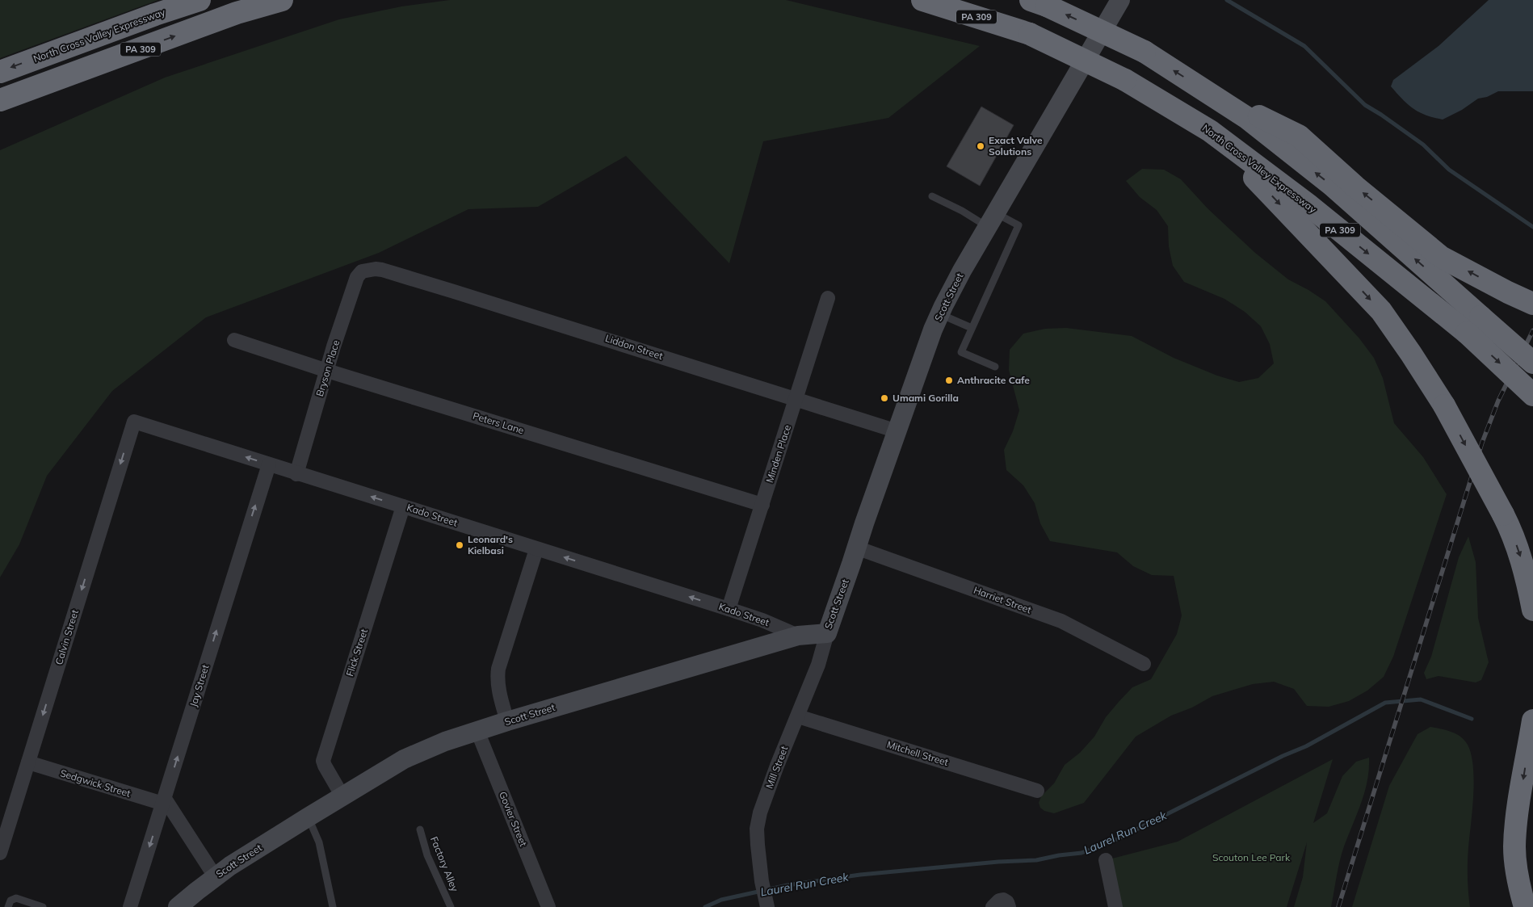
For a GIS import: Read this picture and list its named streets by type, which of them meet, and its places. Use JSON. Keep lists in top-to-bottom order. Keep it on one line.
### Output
{"streets":{"highway":["PA 309","North Cross Valley Expressway"],"street":["Scott Street","Liddon Street","Bryson Place","Peters Lane","Minden Place","Kado Street","Harriet Street","Calvin Street","Flick Street","Jay Street","Mitchell Street","Mill Street","Sedgwick Street","Govier Street"],"lane":["Factory Alley"]},"crossings":[["Scott Street","Liddon Street"],["Scott Street","Kado Street"],["Scott Street","Harriet Street"],["Scott Street","Flick Street"],["Scott Street","Mill Street"],["Scott Street","Govier Street"],["Liddon Street","Bryson Place"],["Liddon Street","Minden Place"],["Bryson Place","Peters Lane"],["Bryson Place","Kado Street"],["Peters Lane","Minden Place"],["Minden Place","Kado Street"],["Kado Street","Calvin Street"],["Kado Street","Flick Street"],["Kado Street","Jay Street"],["Calvin Street","Sedgwick Street"],["Jay Street","Sedgwick Street"],["Mitchell Street","Mill Street"]],"one_way":["Kado Street","Calvin Street"],"water":["Laurel Run Creek"],"parks":["Scouton Lee Park"],"places":["Exact Valve Solutions","Anthracite Cafe","Umami Gorilla","Leonard's Kielbasi"]}
